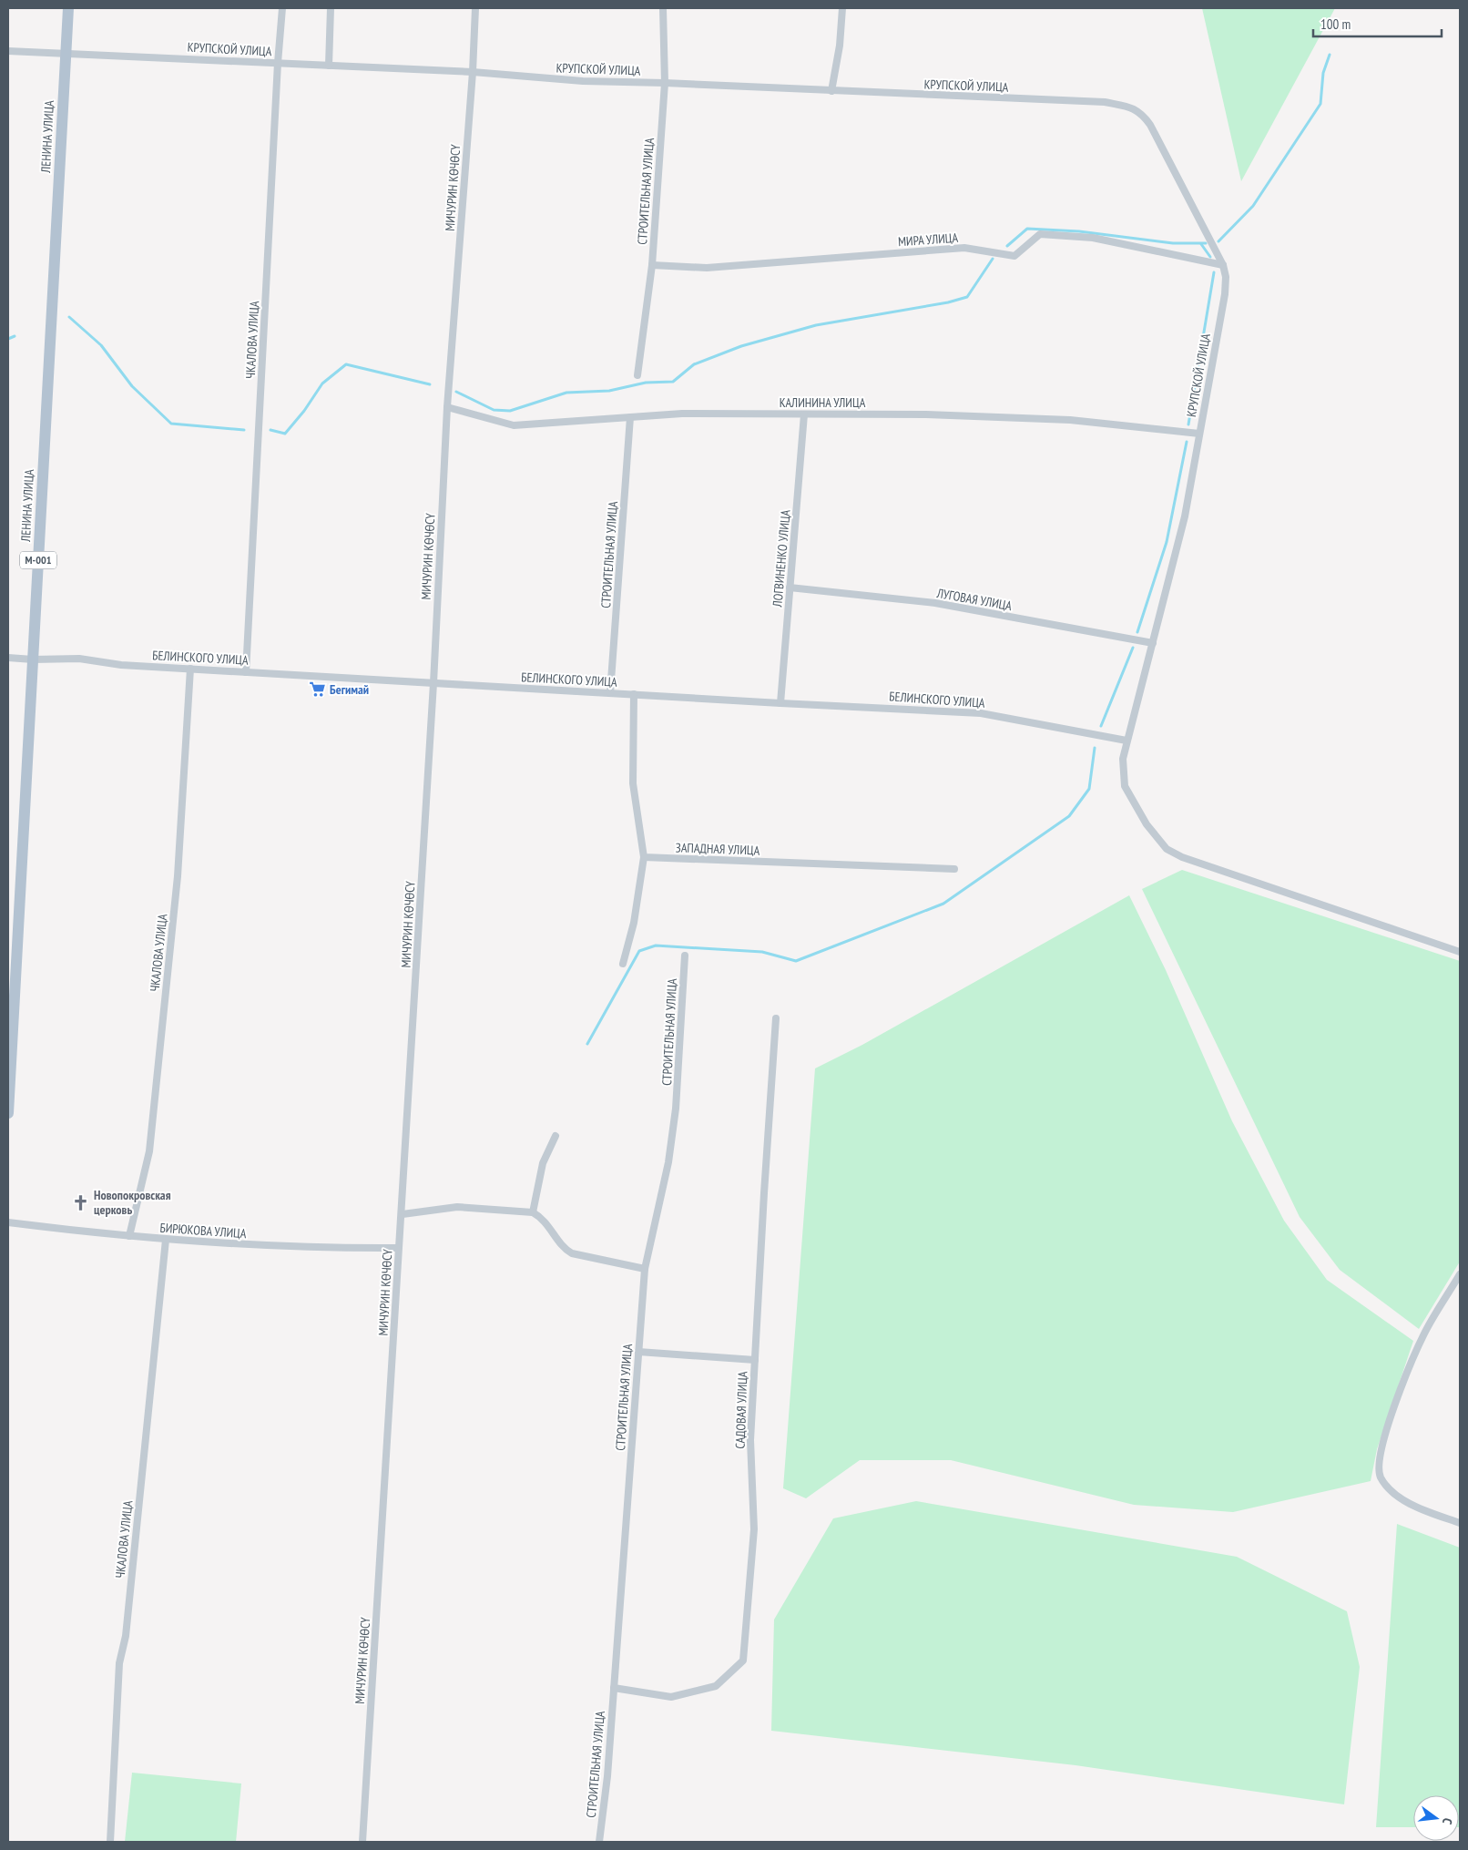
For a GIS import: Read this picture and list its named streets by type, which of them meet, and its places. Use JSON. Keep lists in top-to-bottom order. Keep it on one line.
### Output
{"streets":{"main road":["ЛЕНИНА УЛИЦА","М-001"],"street":["КРУПСКОЙ УЛИЦА","МИЧУРИН КӨЧӨСҮ","СТРОИТЕЛЬНАЯ УЛИЦА","МИРА УЛИЦА","ЧКАЛОВА УЛИЦА","КАЛИНИНА УЛИЦА","ЛОГВИНЕНКО УЛИЦА","ЛУГОВАЯ УЛИЦА","БЕЛИНСКОГО УЛИЦА","ЗАПАДНАЯ УЛИЦА","БИРЮКОВА УЛИЦА","САДОВАЯ УЛИЦА"]},"crossings":[["КРУПСКОЙ УЛИЦА","ЛЕНИНА УЛИЦА"],["КРУПСКОЙ УЛИЦА","МИЧУРИН КӨЧӨСҮ"],["КРУПСКОЙ УЛИЦА","СТРОИТЕЛЬНАЯ УЛИЦА"],["КРУПСКОЙ УЛИЦА","МИРА УЛИЦА"],["КРУПСКОЙ УЛИЦА","ЧКАЛОВА УЛИЦА"],["КРУПСКОЙ УЛИЦА","КАЛИНИНА УЛИЦА"],["КРУПСКОЙ УЛИЦА","ЛУГОВАЯ УЛИЦА"],["КРУПСКОЙ УЛИЦА","БЕЛИНСКОГО УЛИЦА"],["ЛЕНИНА УЛИЦА","БЕЛИНСКОГО УЛИЦА"],["МИЧУРИН КӨЧӨСҮ","КАЛИНИНА УЛИЦА"],["МИЧУРИН КӨЧӨСҮ","БЕЛИНСКОГО УЛИЦА"],["МИЧУРИН КӨЧӨСҮ","БИРЮКОВА УЛИЦА"],["СТРОИТЕЛЬНАЯ УЛИЦА","МИРА УЛИЦА"],["СТРОИТЕЛЬНАЯ УЛИЦА","КАЛИНИНА УЛИЦА"],["СТРОИТЕЛЬНАЯ УЛИЦА","БЕЛИНСКОГО УЛИЦА"],["СТРОИТЕЛЬНАЯ УЛИЦА","САДОВАЯ УЛИЦА"],["ЧКАЛОВА УЛИЦА","БЕЛИНСКОГО УЛИЦА"],["ЧКАЛОВА УЛИЦА","БИРЮКОВА УЛИЦА"],["КАЛИНИНА УЛИЦА","ЛОГВИНЕНКО УЛИЦА"],["ЛОГВИНЕНКО УЛИЦА","ЛУГОВАЯ УЛИЦА"],["ЛОГВИНЕНКО УЛИЦА","БЕЛИНСКОГО УЛИЦА"]],"places":{"supermarket":["Бегимай"],"church":["Новопокровская церковь"]},"scale_bar":"100 m","north":"right"}
